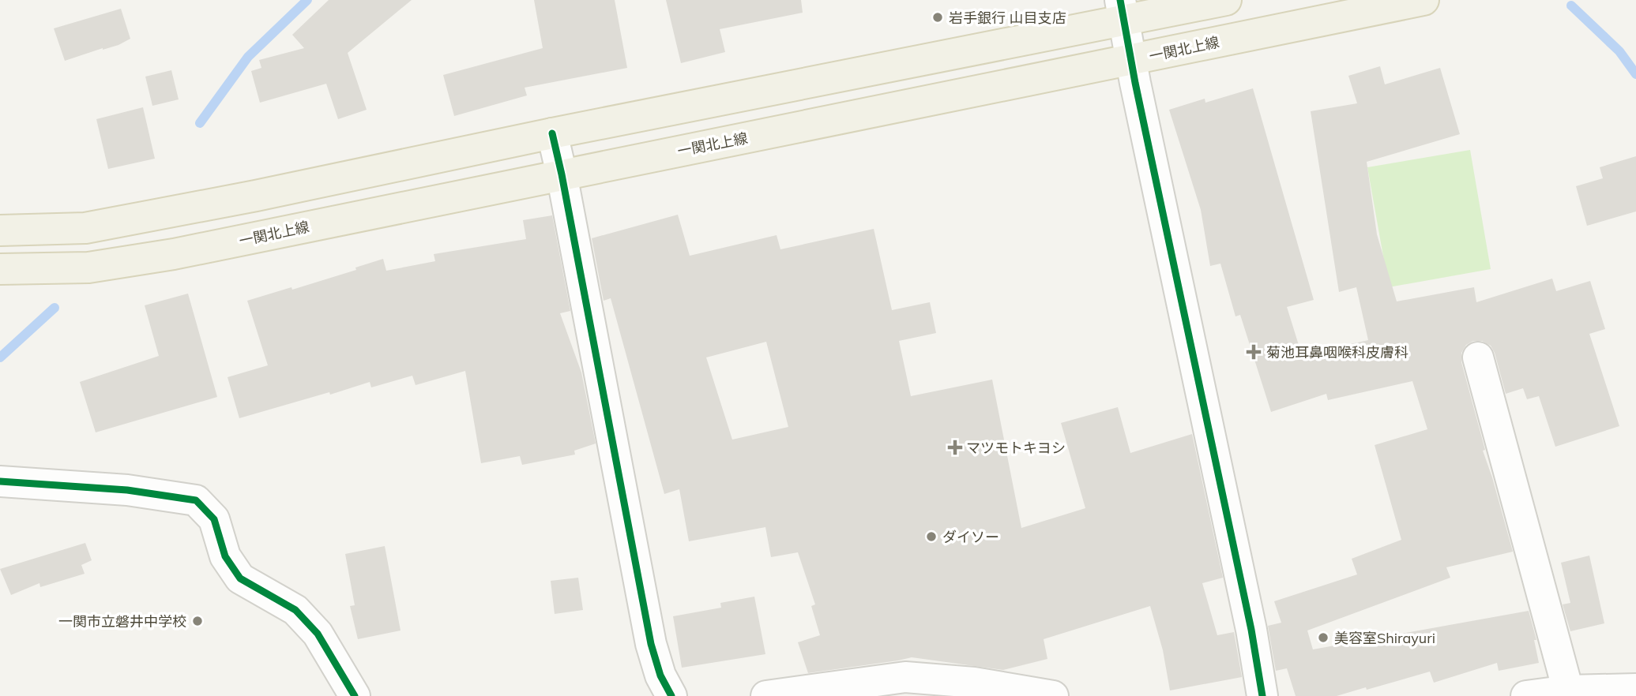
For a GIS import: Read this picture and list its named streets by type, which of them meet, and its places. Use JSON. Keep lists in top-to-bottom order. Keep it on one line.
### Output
{"streets":{"main road":["一関北上線"]},"places":{"other":["岩手銀行 山目支店","ダイソー","一関市立磐井中学校","美容室Shirayuri"],"health":["菊池耳鼻咽喉科皮膚科","マツモトキヨシ"]}}
